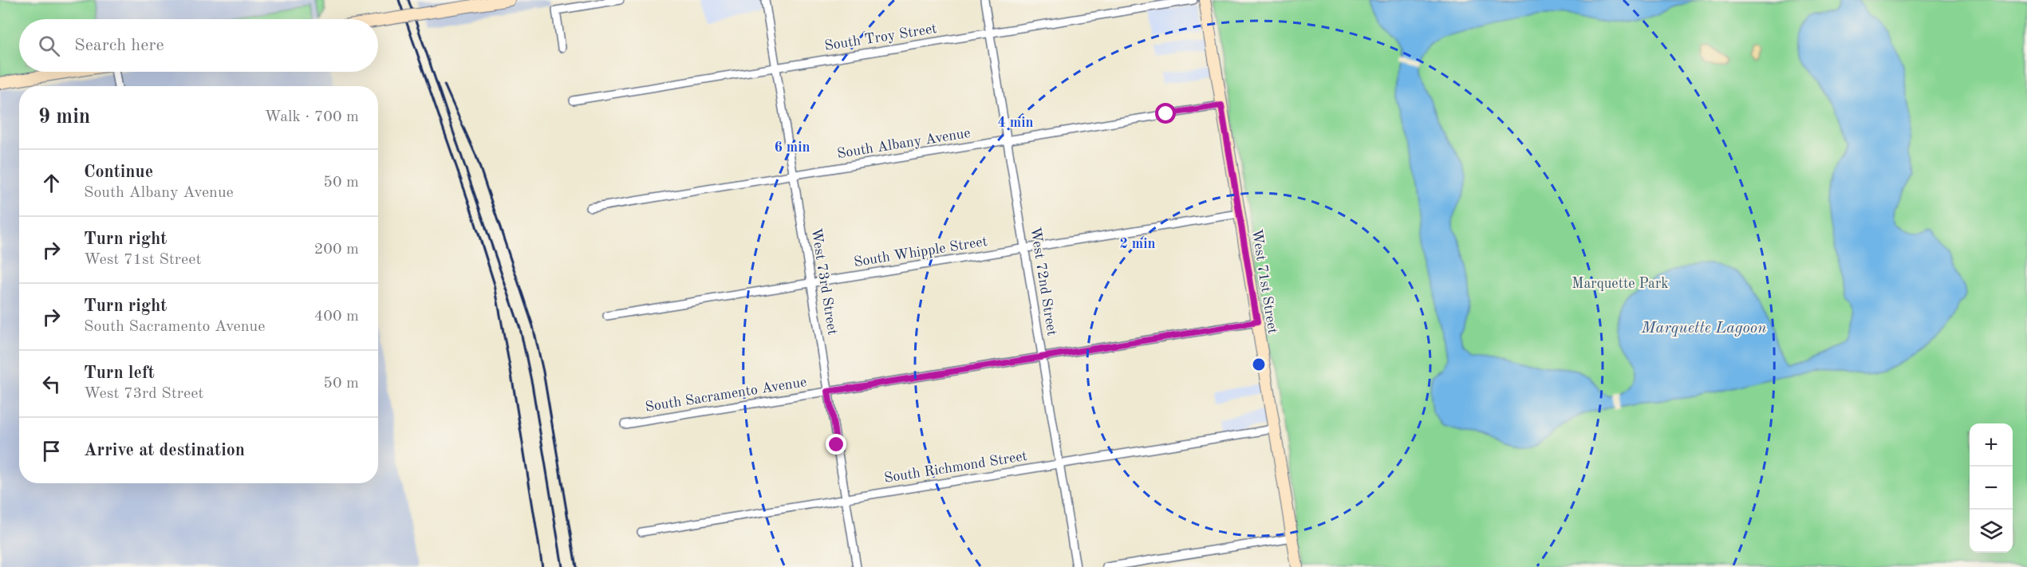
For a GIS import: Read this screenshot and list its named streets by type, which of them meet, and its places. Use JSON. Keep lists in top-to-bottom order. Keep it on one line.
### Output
{"streets":{"main road":["West 71st Street"],"street":["South Troy Street","South Albany Avenue","South Whipple Street","West 73rd Street","West 72nd Street","South Sacramento Avenue","South Richmond Street"]},"crossings":[["South Troy Street","West 73rd Street"],["South Troy Street","West 72nd Street"],["South Albany Avenue","West 73rd Street"],["South Albany Avenue","West 72nd Street"],["South Albany Avenue","West 71st Street"],["South Whipple Street","West 73rd Street"],["South Whipple Street","West 72nd Street"],["South Whipple Street","West 71st Street"],["West 73rd Street","South Sacramento Avenue"],["West 73rd Street","South Richmond Street"],["West 72nd Street","South Sacramento Avenue"],["West 72nd Street","South Richmond Street"],["West 71st Street","South Sacramento Avenue"],["West 71st Street","South Richmond Street"]],"water":["Marquette Lagoon"],"parks":["Marquette Park"],"page":{"search":"Search here","heading":["9 min","Walk · 700 m"],"list":[["Continue","South Albany Avenue","50 m"],["Turn right","West 71st Street","200 m"],["Turn right","South Sacramento Avenue","400 m"],["Turn left","West 73rd Street","50 m"],"Arrive at destination"],"map_buttons":["+","−"]},"rings":["4 min","6 min","2 min"]}
